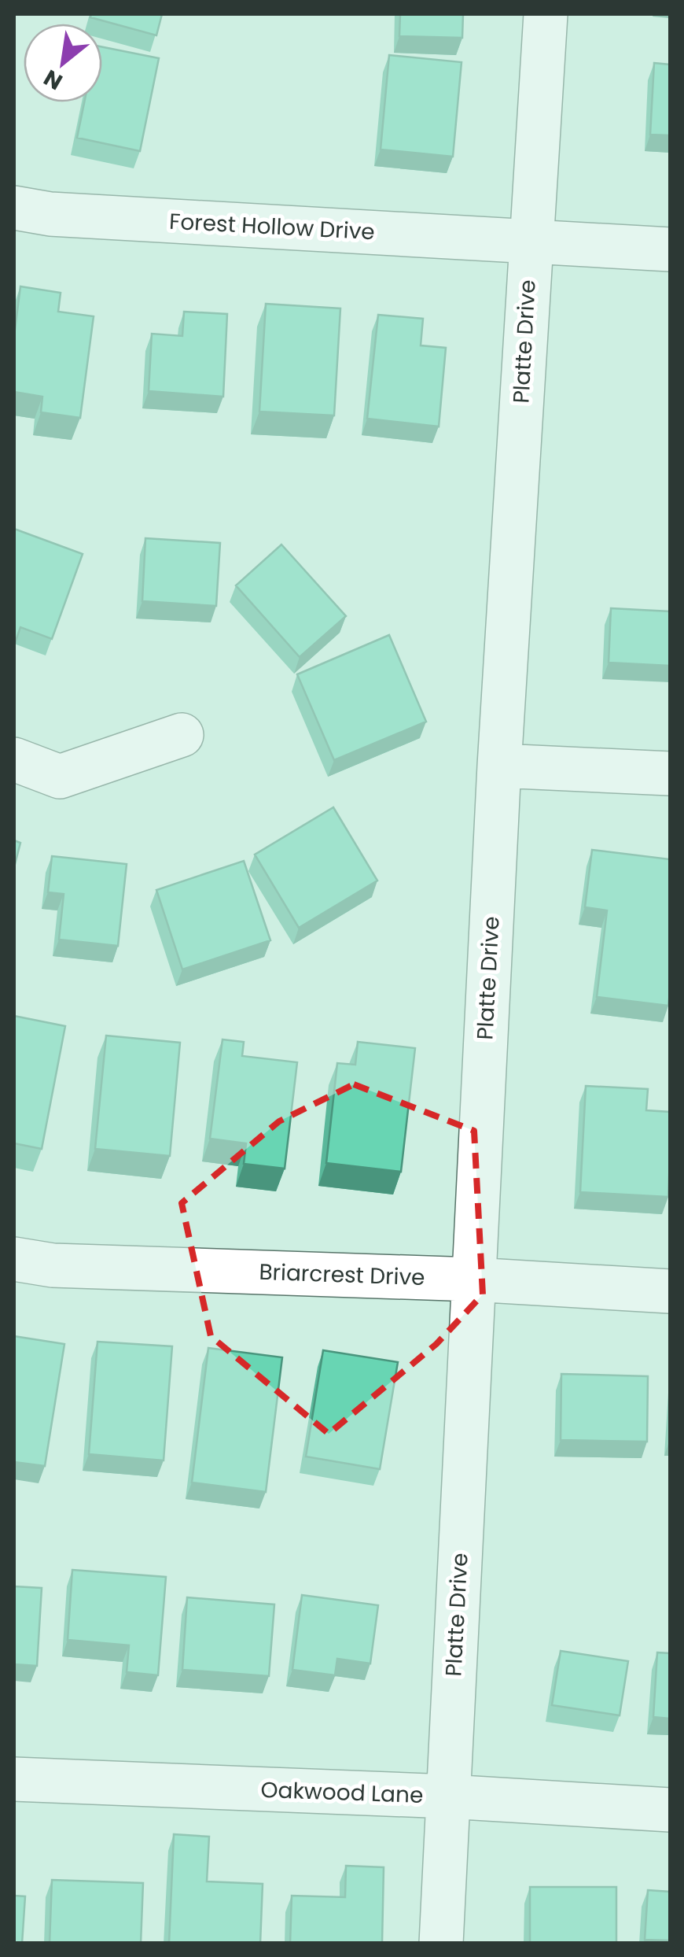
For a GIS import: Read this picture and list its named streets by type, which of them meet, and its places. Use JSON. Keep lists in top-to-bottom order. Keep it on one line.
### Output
{"streets":{"street":["Forest Hollow Drive","Platte Drive","Briarcrest Drive","Oakwood Lane"]},"crossings":[["Forest Hollow Drive","Platte Drive"],["Platte Drive","Briarcrest Drive"],["Platte Drive","Oakwood Lane"]],"north":"bottom left"}
